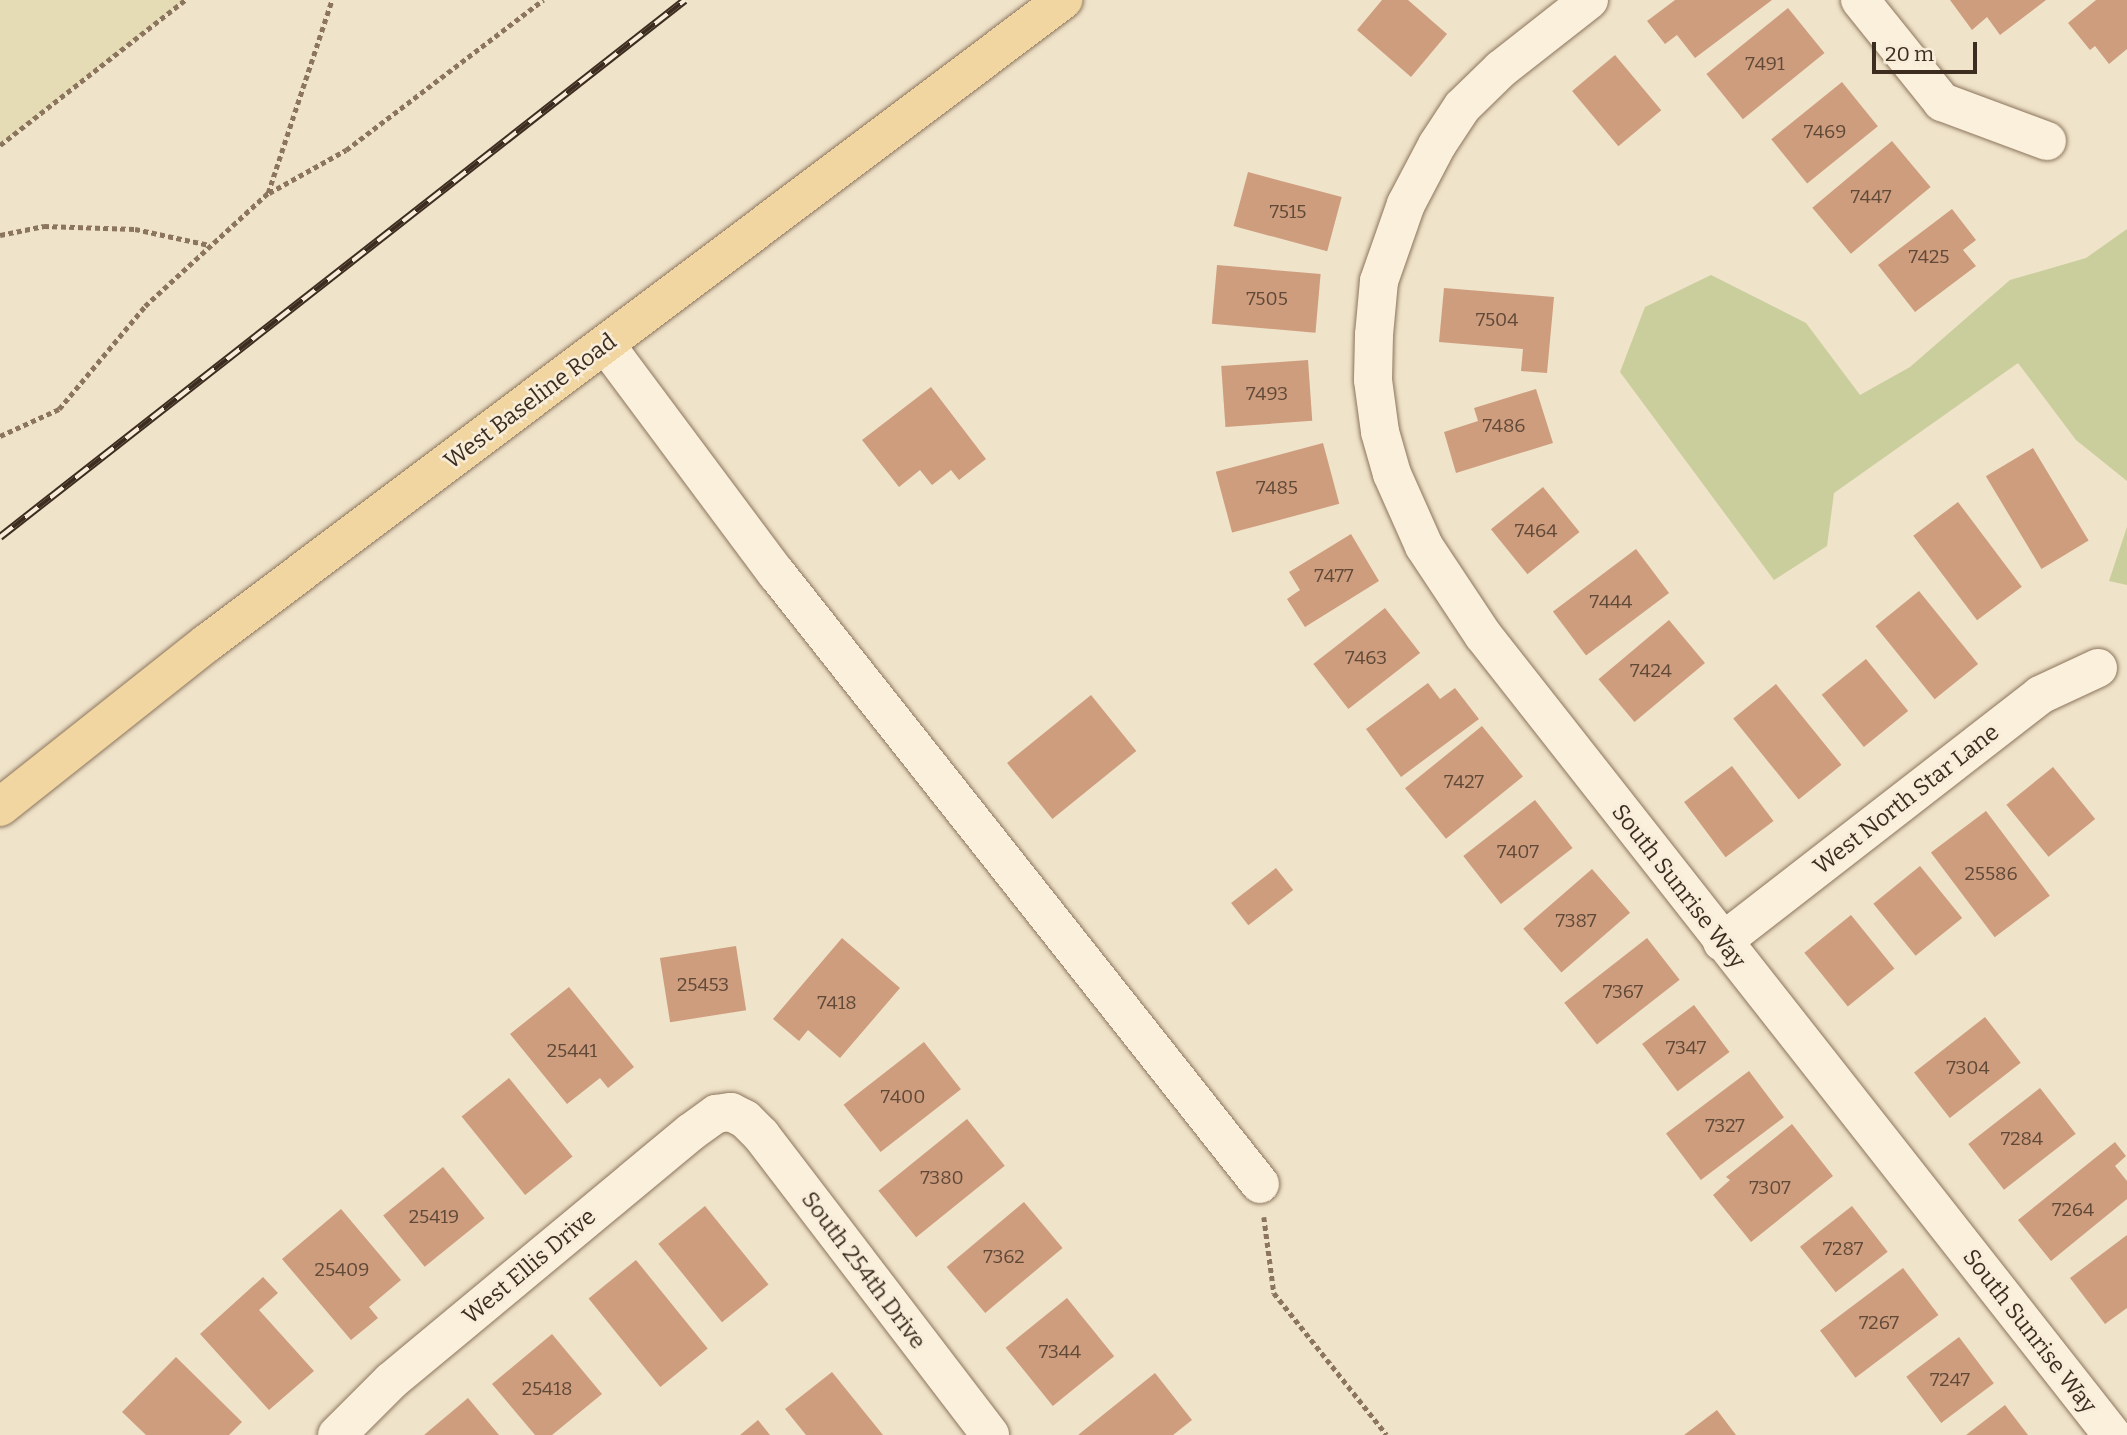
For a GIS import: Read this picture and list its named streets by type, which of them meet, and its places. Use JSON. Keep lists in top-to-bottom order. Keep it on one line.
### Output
{"streets":{"main road":["West Baseline Road"],"street":["West North Star Lane","South Sunrise Way","West Ellis Drive","South 254th Drive"]},"crossings":[["West North Star Lane","South Sunrise Way"],["West Ellis Drive","South 254th Drive"]],"house_numbers":["7491","7469","7447","7515","7425","7505","7504","7493","7486","7485","7464","7477","7444","7463","7424","7427","7407","25586","7387","25453","7367","7418","7347","25441","7304","7400","7327","7284","7380","7307","7264","25419","7287","7362","25409","7267","7344","7247","25418"],"scale_bar":"20 m"}
